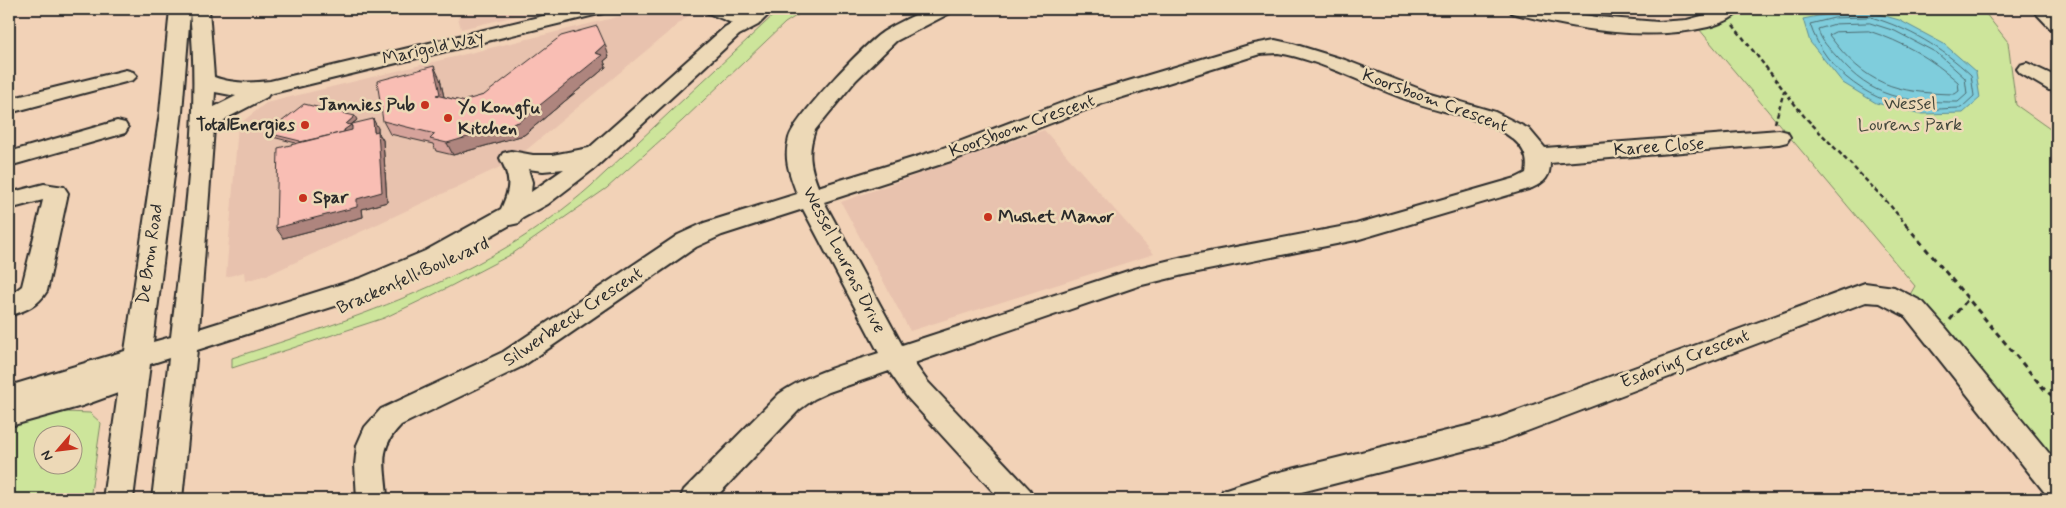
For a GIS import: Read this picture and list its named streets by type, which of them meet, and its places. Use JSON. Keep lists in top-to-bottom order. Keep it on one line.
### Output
{"streets":{"street":["Marigold Way","Koorsboom Crescent","Karee Close","De Bron Road","Wessel Lourens Drive","Brackenfell Boulevard","Silwerbeeck Crescent","Esdoring Crescent"]},"crossings":[["Koorsboom Crescent","Karee Close"],["Koorsboom Crescent","Wessel Lourens Drive"],["Koorsboom Crescent","Silwerbeeck Crescent"],["De Bron Road","Brackenfell Boulevard"],["Wessel Lourens Drive","Silwerbeeck Crescent"]],"parks":["Wessel Lourens Park"],"places":["Jannies Pub","Yo Kongfu Kitchen","TotalEnergies","Spar","Mushet Manor"],"north":"bottom left"}
